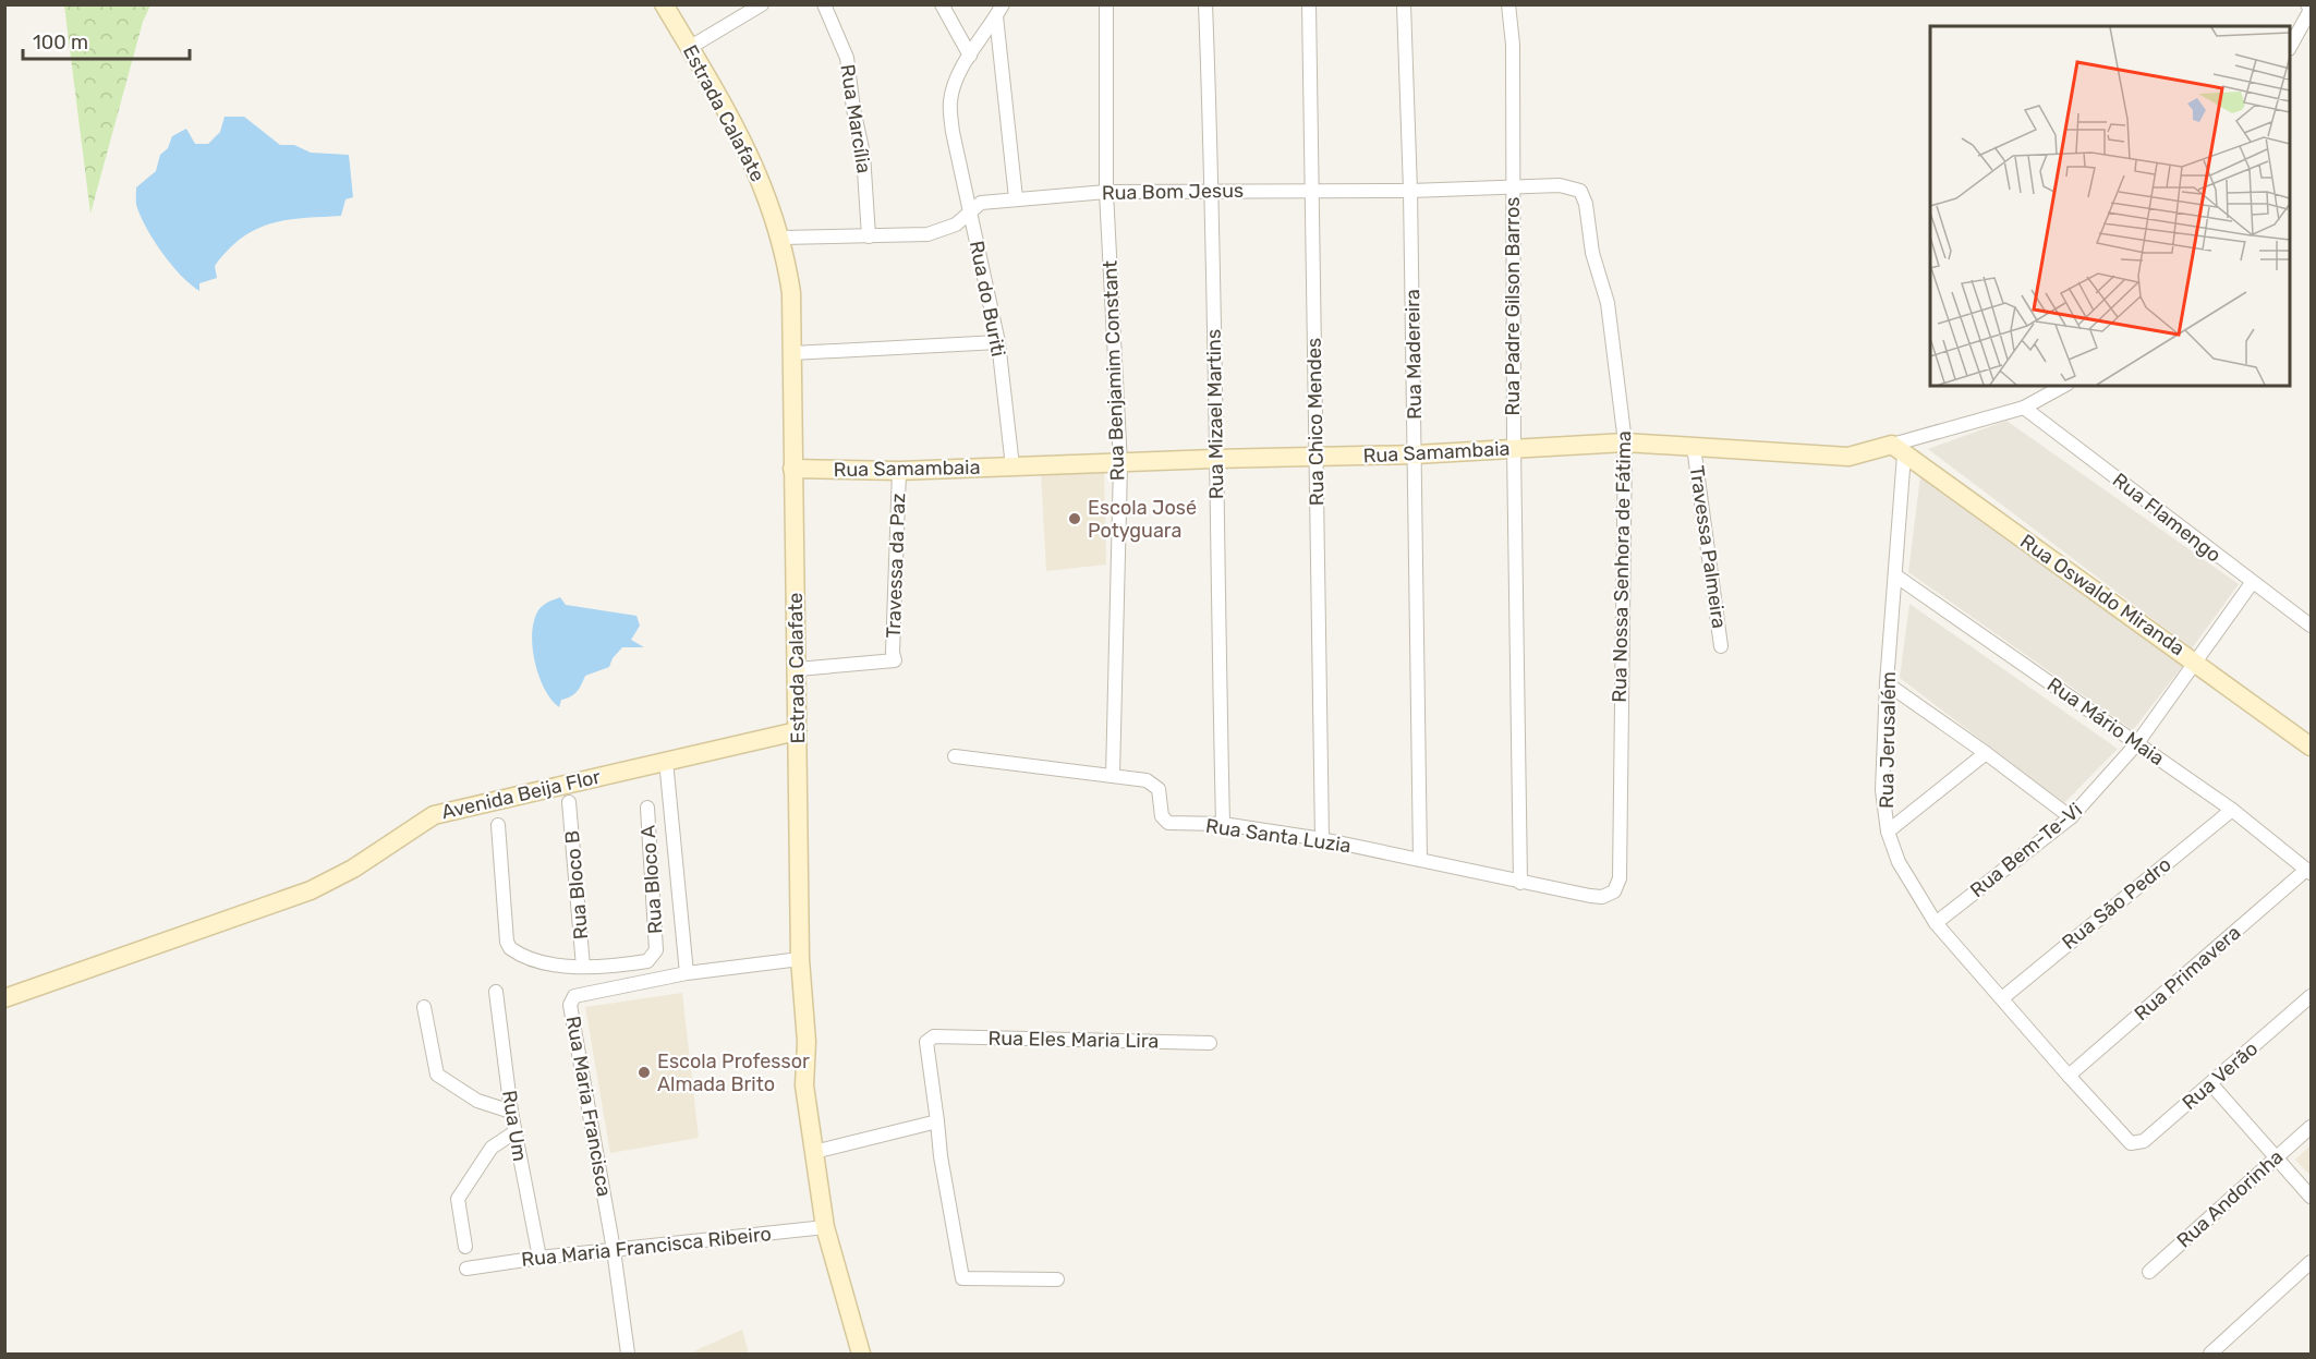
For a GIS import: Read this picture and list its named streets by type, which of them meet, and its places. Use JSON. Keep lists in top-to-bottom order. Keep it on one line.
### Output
{"streets":{"street":["Estrada Calafate","Rua Marcília","Rua Bom Jesus","Rua do Buriti","Rua Padre Gilson Barros","Rua Madereira","Rua Benjamim Constant","Rua Mizael Martins","Rua Chico Mendes","Rua Samambaia","Rua Flamengo","Travessa Palmeira","Travessa da Paz","Rua Nossa Senhora de Fátima","Rua Oswaldo Miranda","Rua Mário Maia","Rua Jerusalém","Avenida Beija Flor","Rua Santa Luzia","Rua Bem-Te-Vi","Rua Bloco A","Rua Bloco B","Rua São Pedro","Rua Primavera","Rua Eles Maria Lira","Rua Verão","Rua Maria Francisca","Rua Um","Rua Andorinha","Rua Maria Francisca Ribeiro"]},"crossings":[["Estrada Calafate","Rua Bom Jesus"],["Estrada Calafate","Rua Samambaia"],["Estrada Calafate","Travessa da Paz"],["Estrada Calafate","Avenida Beija Flor"],["Estrada Calafate","Rua Maria Francisca"],["Estrada Calafate","Rua Maria Francisca Ribeiro"],["Rua Marcília","Rua Bom Jesus"],["Rua Bom Jesus","Rua do Buriti"],["Rua Bom Jesus","Rua Padre Gilson Barros"],["Rua Bom Jesus","Rua Madereira"],["Rua Bom Jesus","Rua Benjamim Constant"],["Rua Bom Jesus","Rua Mizael Martins"],["Rua Bom Jesus","Rua Chico Mendes"],["Rua Bom Jesus","Rua Nossa Senhora de Fátima"],["Rua do Buriti","Rua Samambaia"],["Rua Padre Gilson Barros","Rua Samambaia"],["Rua Padre Gilson Barros","Rua Santa Luzia"],["Rua Madereira","Rua Samambaia"],["Rua Madereira","Rua Santa Luzia"],["Rua Benjamim Constant","Rua Samambaia"],["Rua Benjamim Constant","Rua Santa Luzia"],["Rua Mizael Martins","Rua Samambaia"],["Rua Mizael Martins","Rua Santa Luzia"],["Rua Chico Mendes","Rua Samambaia"],["Rua Chico Mendes","Rua Santa Luzia"],["Rua Samambaia","Rua Flamengo"],["Rua Samambaia","Travessa Palmeira"],["Rua Samambaia","Travessa da Paz"],["Rua Samambaia","Rua Nossa Senhora de Fátima"],["Rua Samambaia","Rua Oswaldo Miranda"],["Rua Samambaia","Rua Jerusalém"],["Rua Flamengo","Rua Bem-Te-Vi"],["Rua Nossa Senhora de Fátima","Rua Santa Luzia"],["Rua Oswaldo Miranda","Rua Jerusalém"],["Rua Oswaldo Miranda","Rua Bem-Te-Vi"],["Rua Mário Maia","Rua Jerusalém"],["Rua Mário Maia","Rua Bem-Te-Vi"],["Rua Mário Maia","Rua São Pedro"],["Rua Mário Maia","Rua Primavera"],["Rua Jerusalém","Rua Bem-Te-Vi"],["Rua Jerusalém","Rua São Pedro"],["Rua Jerusalém","Rua Primavera"],["Rua Jerusalém","Rua Verão"],["Rua Bloco A","Rua Bloco B"],["Rua Maria Francisca","Rua Maria Francisca Ribeiro"],["Rua Um","Rua Maria Francisca Ribeiro"]],"places":["Escola José Potyguara","Escola Professor Almada Brito"],"scale_bar":"100 m"}
